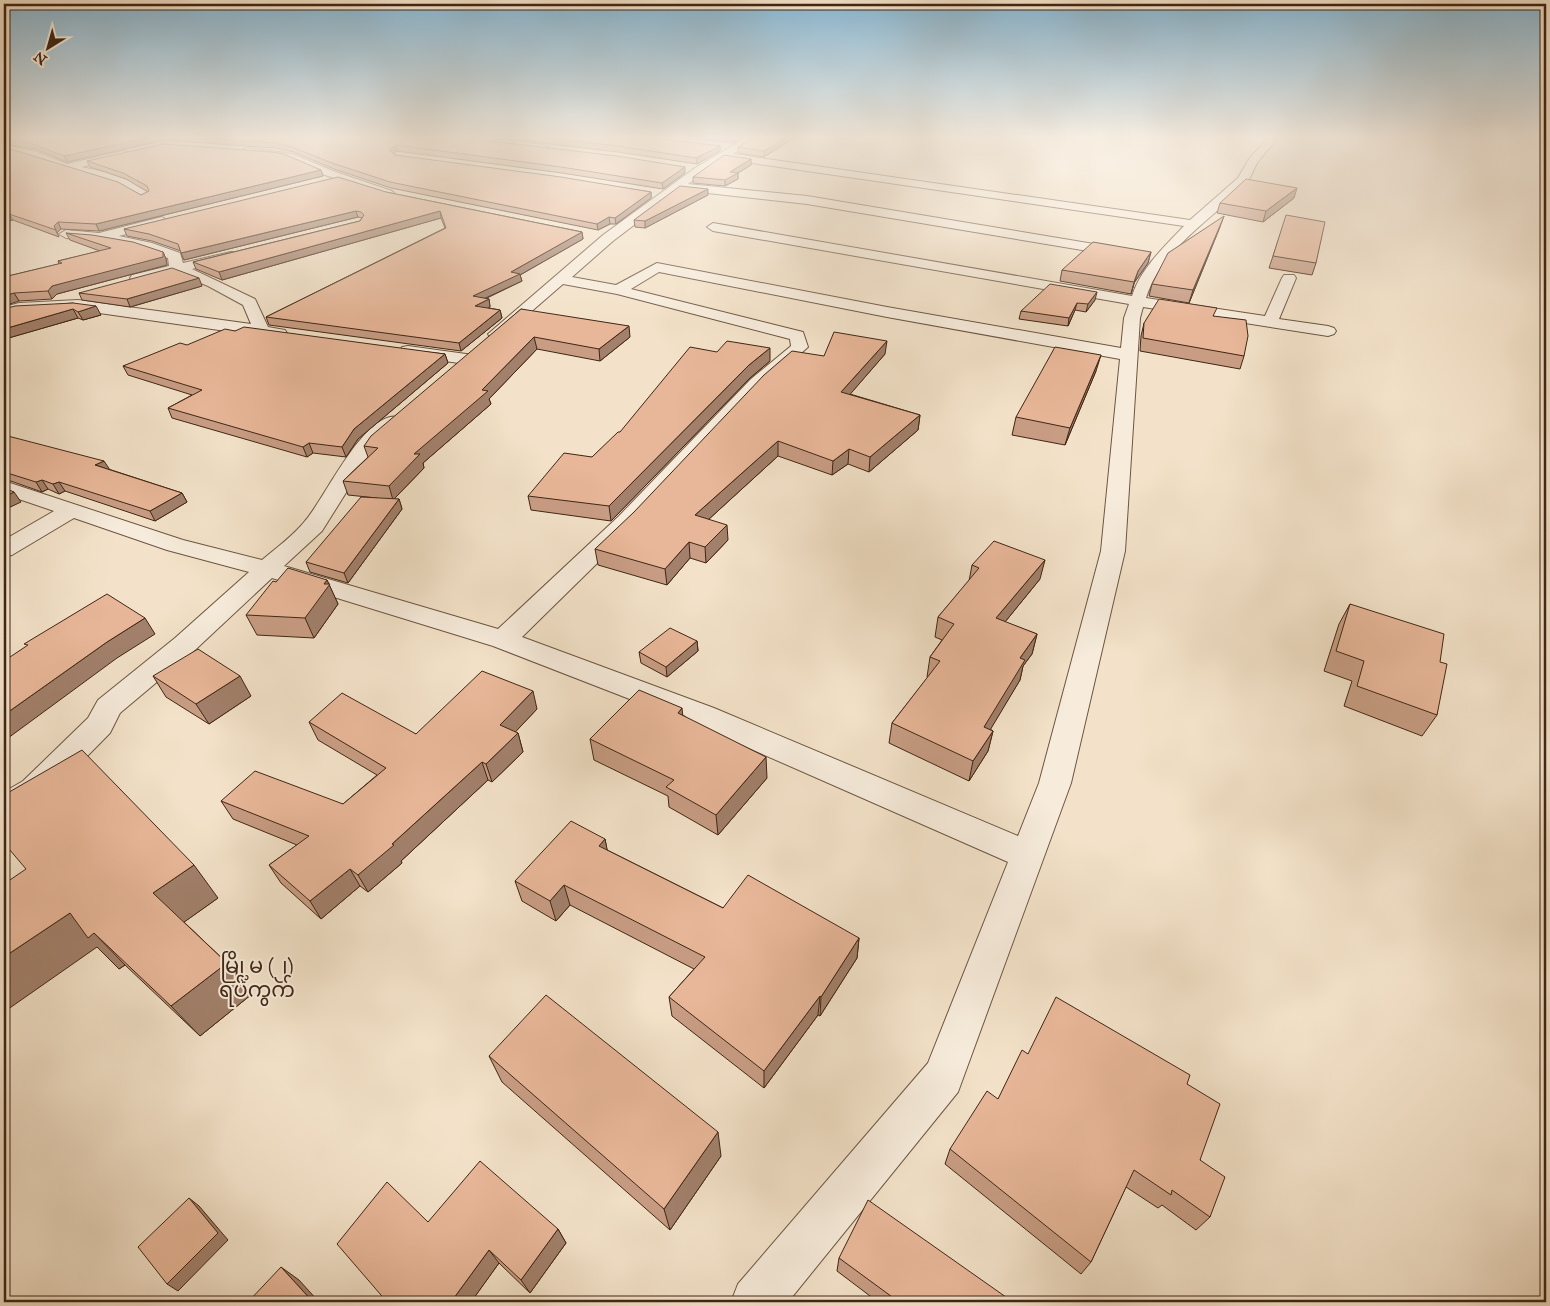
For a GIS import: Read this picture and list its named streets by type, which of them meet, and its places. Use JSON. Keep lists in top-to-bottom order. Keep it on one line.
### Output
{"districts":["မြို့မ (၂) ရပ်ကွက်"],"north":"bottom left"}
